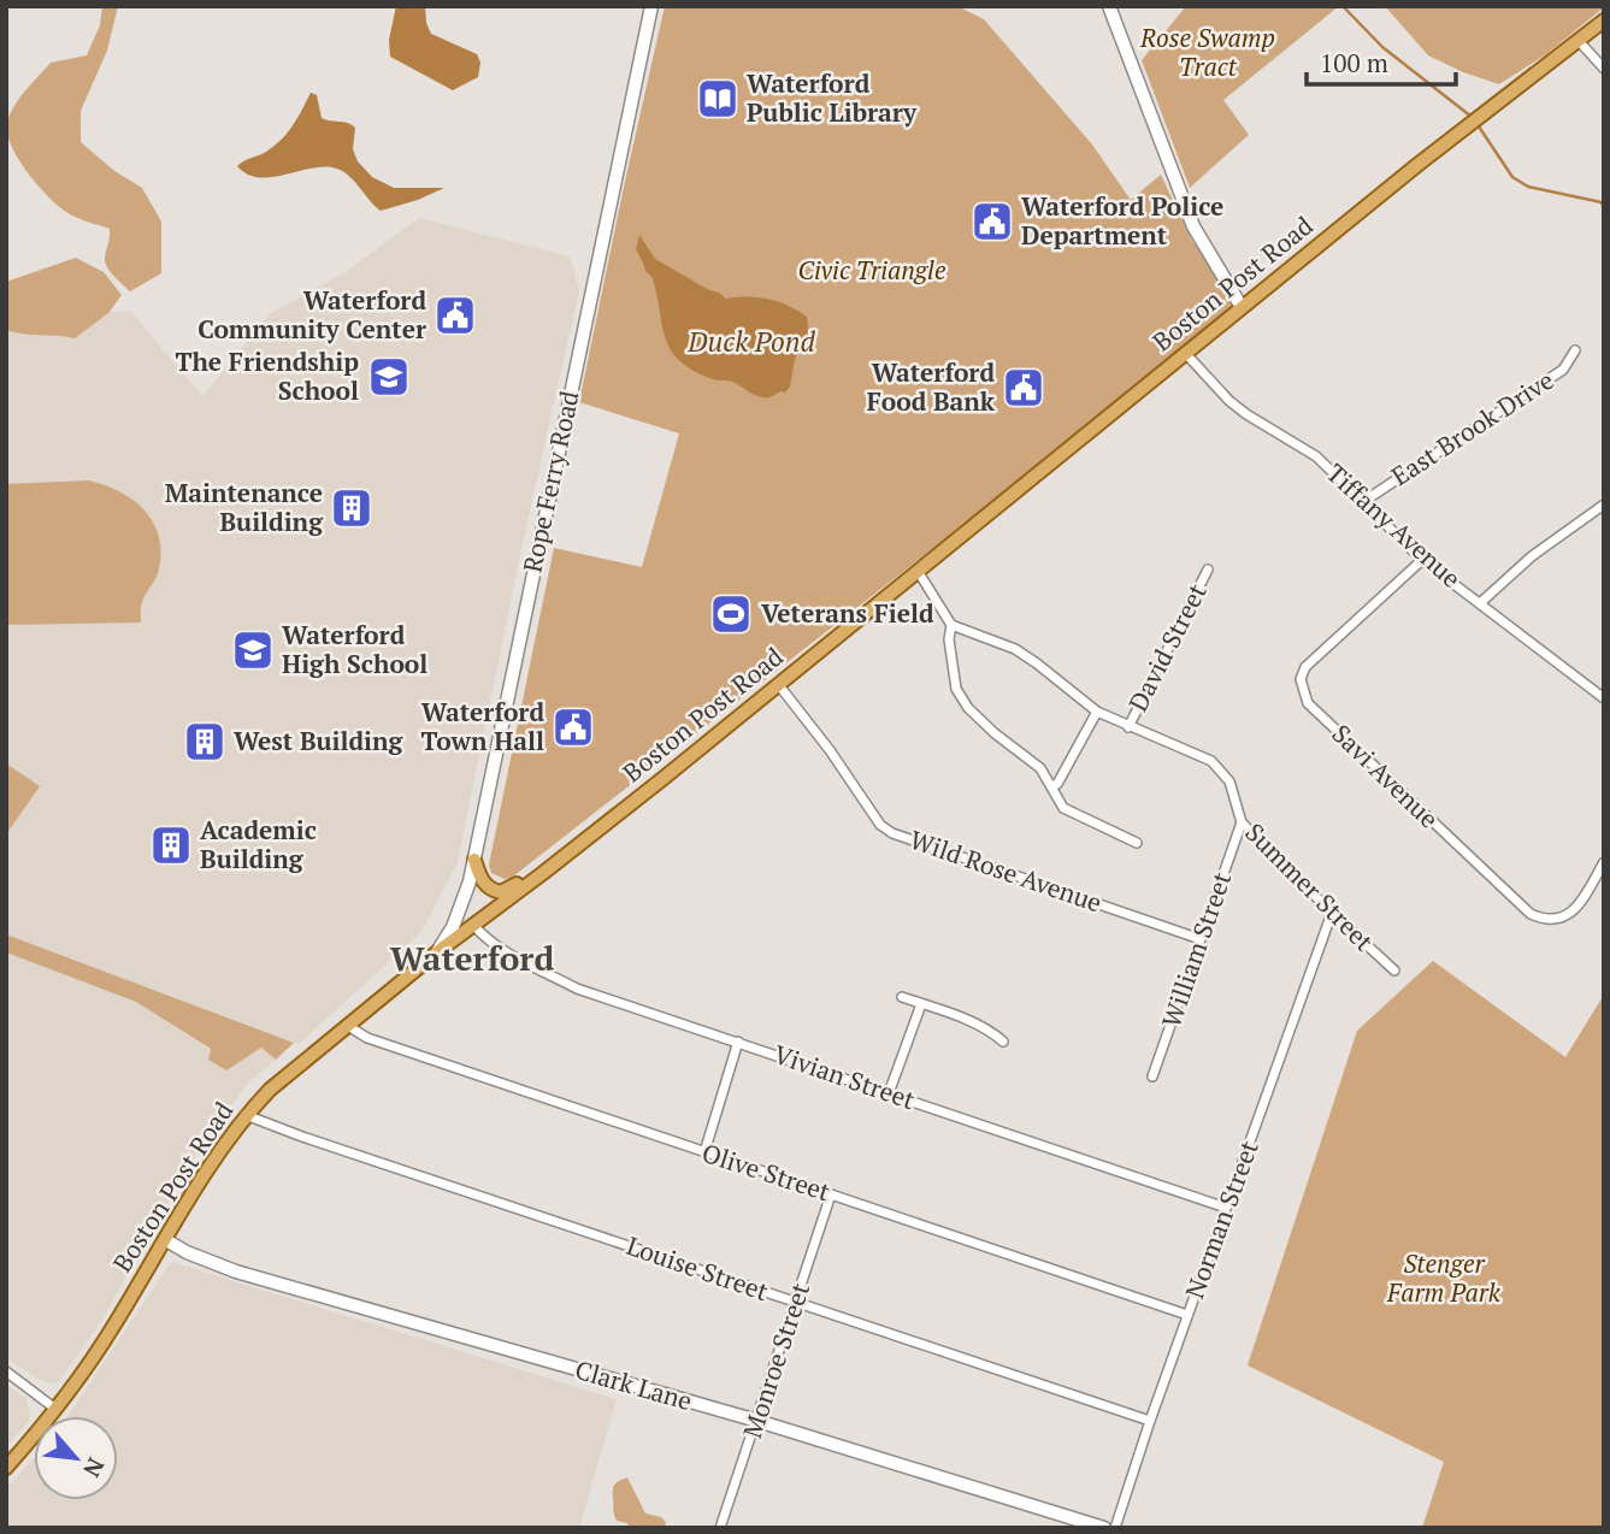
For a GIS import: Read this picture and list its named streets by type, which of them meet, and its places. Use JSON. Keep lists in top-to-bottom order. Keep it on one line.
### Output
{"streets":{"main road":["Boston Post Road","Rope Ferry Road","Clark Lane"],"street":["East Brook Drive","Tiffany Avenue","David Street","Savi Avenue","Wild Rose Avenue","Summer Street","William Street","Vivian Street","Olive Street","Norman Street","Louise Street","Monroe Street"]},"crossings":[["Boston Post Road","Rope Ferry Road"],["Boston Post Road","Tiffany Avenue"],["Boston Post Road","Wild Rose Avenue"],["Boston Post Road","Vivian Street"],["Boston Post Road","Olive Street"],["Boston Post Road","Louise Street"],["Boston Post Road","Clark Lane"],["East Brook Drive","Tiffany Avenue"],["Tiffany Avenue","Savi Avenue"],["David Street","Summer Street"],["Wild Rose Avenue","William Street"],["Summer Street","William Street"],["Summer Street","Norman Street"],["Vivian Street","Norman Street"],["Olive Street","Norman Street"],["Olive Street","Monroe Street"],["Norman Street","Louise Street"],["Louise Street","Monroe Street"],["Monroe Street","Clark Lane"]],"districts":["Waterford"],"water":["Duck Pond"],"parks":["Rose Swamp Tract","Civic Triangle","Stenger Farm Park"],"places":{"library":["Waterford Public Library"],"public building":["Waterford Police Department","Waterford Community Center","Waterford Food Bank","Waterford Town Hall"],"school or university":["The Friendship School","Waterford High School"],"building":["Maintenance Building","West Building","Academic Building"],"sports":["Veterans Field"]},"scale_bar":"100 m","north":"bottom right"}
